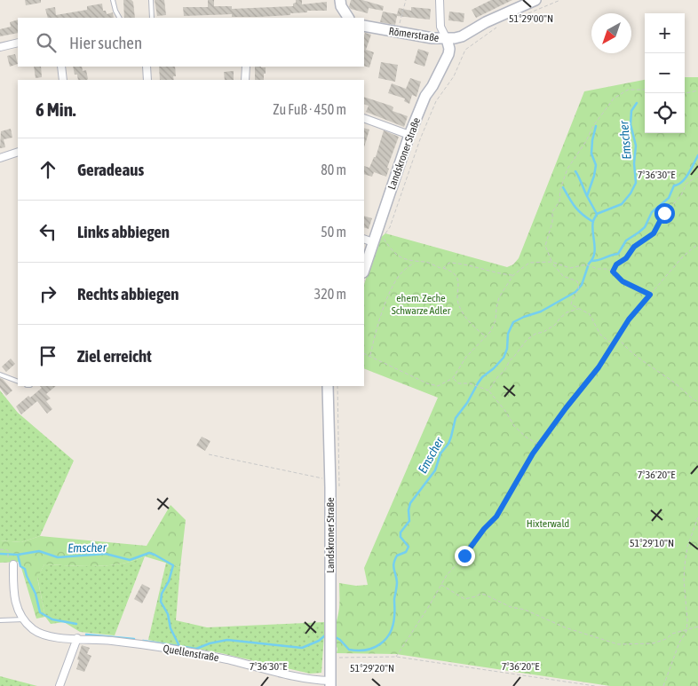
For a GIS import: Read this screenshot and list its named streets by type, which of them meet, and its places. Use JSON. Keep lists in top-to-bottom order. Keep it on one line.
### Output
{"streets":{"street":["Römerstraße","Landskroner Straße","Quellenstraße"]},"crossings":[["Römerstraße","Landskroner Straße"],["Landskroner Straße","Quellenstraße"]],"water":["Emscher"],"parks":["ehem. Zeche Schwarze Adler","Hixterwald"],"north":"bottom left","page":{"map_buttons":["+","−"],"search":"Hier suchen","heading":["6 Min.","Zu Fuß · 450 m"],"list":[["Geradeaus","80 m"],["Links abbiegen","50 m"],["Rechts abbiegen","320 m"],"Ziel erreicht"]},"coordinates":["51°29'00\"N","7°36'30\"E","7°36'20\"E","51°29'10\"N","51°29'20\"N"]}
